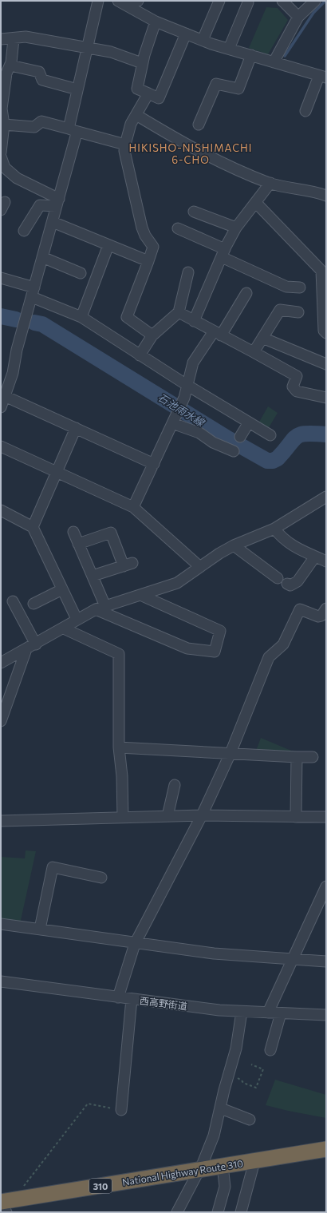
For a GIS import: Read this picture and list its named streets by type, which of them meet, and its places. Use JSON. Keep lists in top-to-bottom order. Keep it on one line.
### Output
{"streets":{"highway":["National Highway Route 310","310"],"street":["西高野街道"]},"districts":["HIKISHO-NISHIMACHI 6-CHO"],"water":["石池雨水線"]}
